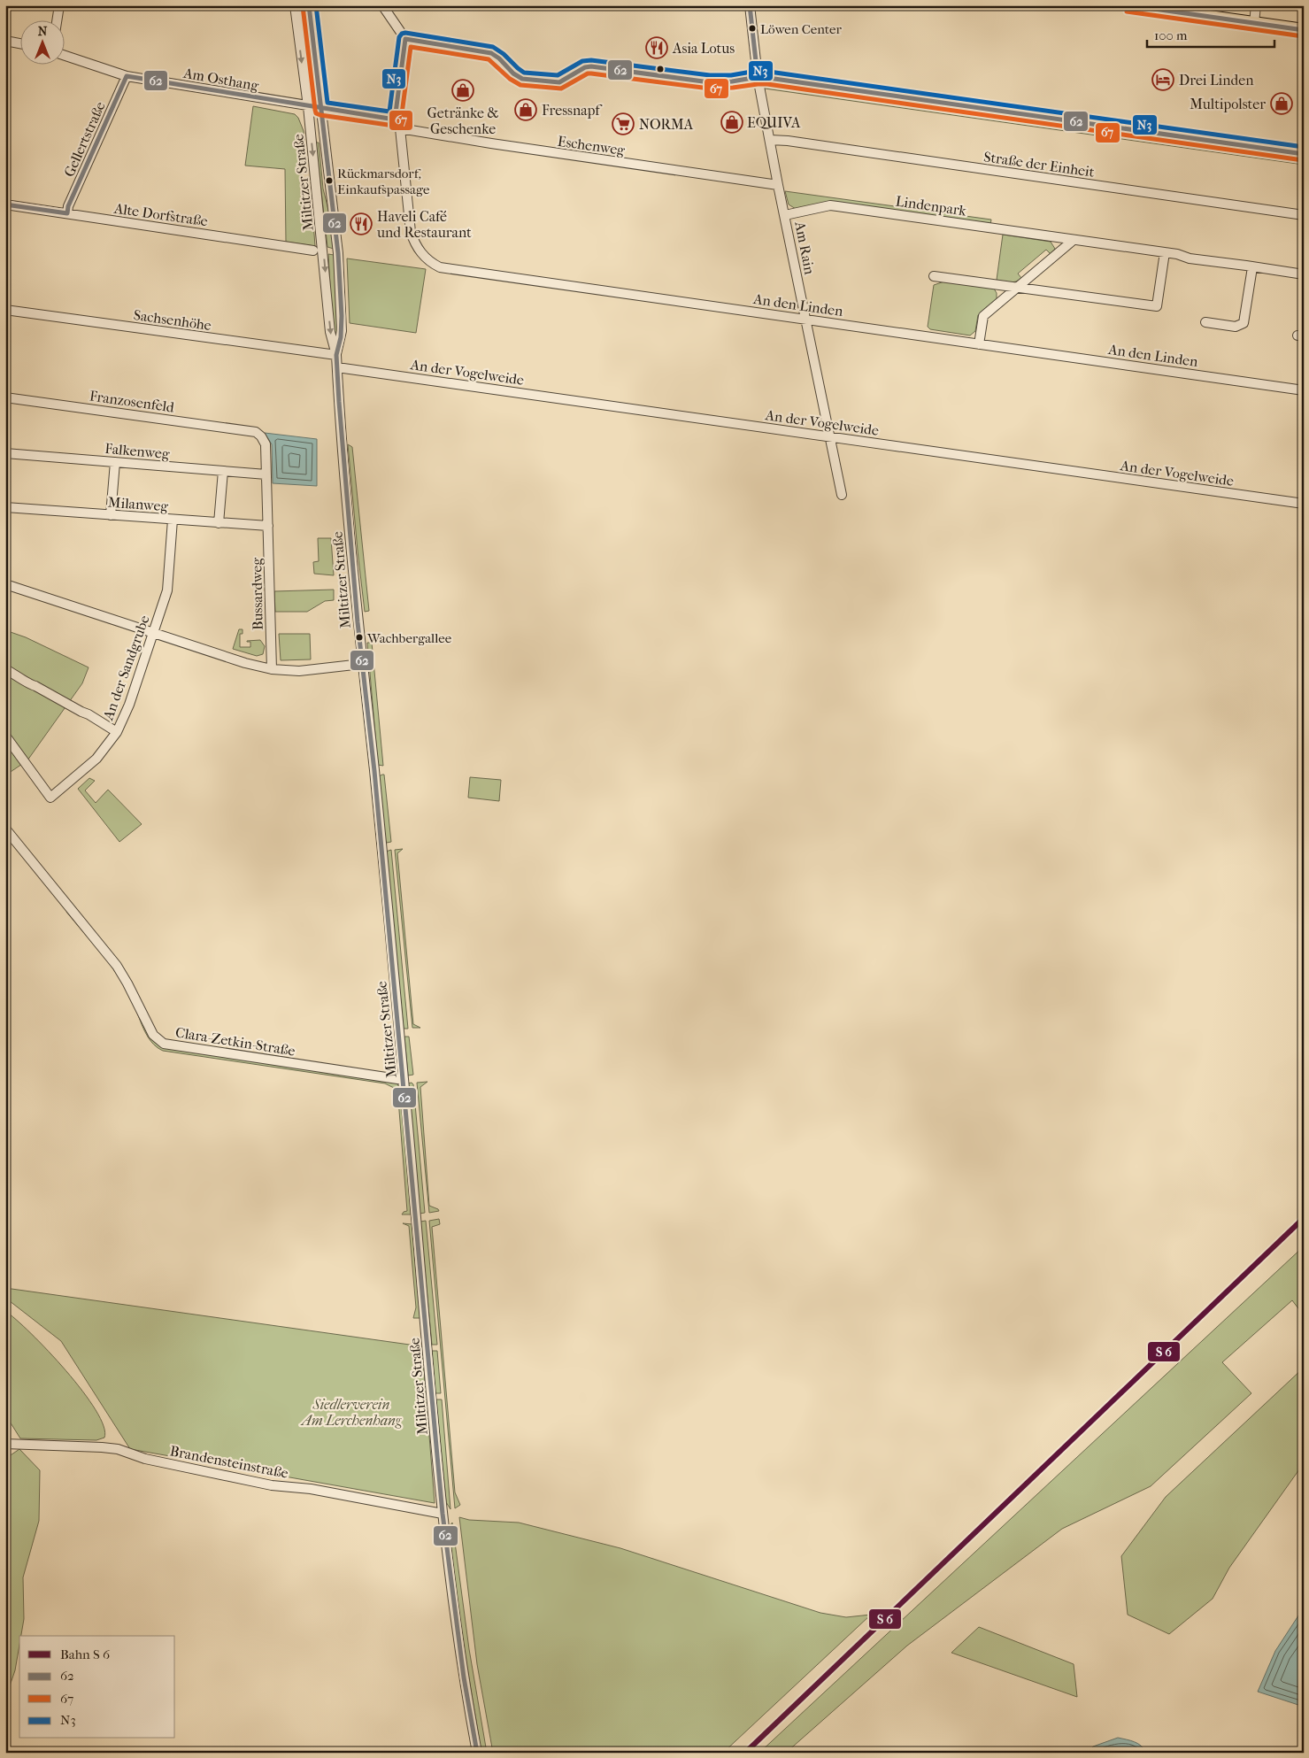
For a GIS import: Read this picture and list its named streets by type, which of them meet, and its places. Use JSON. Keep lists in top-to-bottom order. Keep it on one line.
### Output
{"streets":{"street":["Am Osthang","Gellertstraße","Eschenweg","Straße der Einheit","Miltitzer Straße","Lindenpark","Alte Dorfstraße","Am Rain","An den Linden","Sachsenhöhe","An der Vogelweide","Franzosenfeld","Falkenweg","Milanweg","Bussardweg","An der Sandgrube","Clara-Zetkin-Straße","Brandensteinstraße"]},"crossings":[["Am Osthang","Gellertstraße"],["Am Osthang","Miltitzer Straße"],["Gellertstraße","Alte Dorfstraße"],["Eschenweg","Am Rain"],["Eschenweg","An den Linden"],["Straße der Einheit","Am Rain"],["Miltitzer Straße","Sachsenhöhe"],["Miltitzer Straße","An der Vogelweide"],["Miltitzer Straße","Clara-Zetkin-Straße"],["Miltitzer Straße","Brandensteinstraße"],["Lindenpark","Am Rain"],["Am Rain","An den Linden"],["Am Rain","An der Vogelweide"],["Franzosenfeld","Bussardweg"],["Falkenweg","Bussardweg"],["Milanweg","Bussardweg"],["Milanweg","An der Sandgrube"]],"parks":["Siedlerverein Am Lerchenhang"],"places":{"other":["Löwen Center","Rückmarsdorf, Einkaufspassage","Wachbergallee"],"restaurant":["Asia Lotus","Haveli Café und Restaurant"],"hotel":["Drei Linden"],"shop":["Getränke & Geschenke","Multipolster","Fressnapf","EQUIVA"],"supermarket":["NORMA"]},"lines":["transit line 62","transit line N3","transit line 67"],"legend":["Bahn S 6","62","67","N3"],"scale_bar":"100 m","north":"top"}
